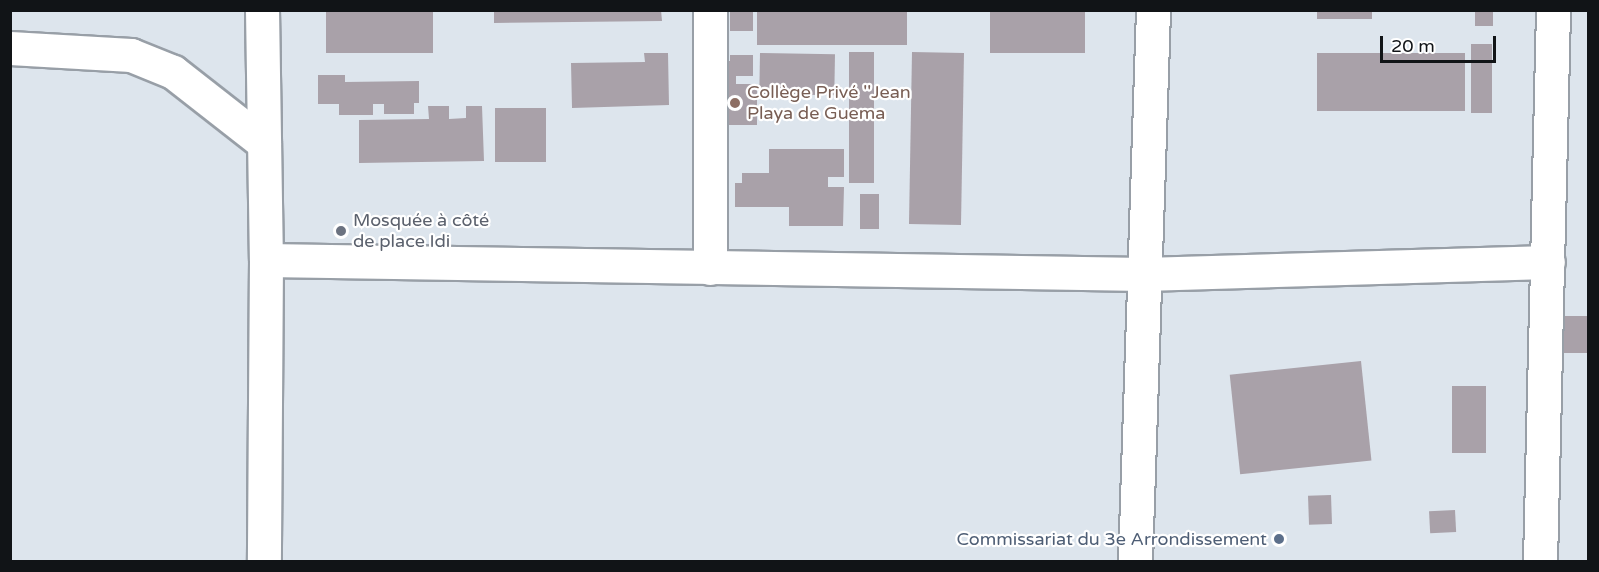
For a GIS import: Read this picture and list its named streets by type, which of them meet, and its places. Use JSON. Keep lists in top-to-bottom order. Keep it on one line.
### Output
{"places":["Collège Privé ''Jean Playa de Guema","Mosquée à côté de place Idi","Commissariat du 3e Arrondissement"],"scale_bar":"20 m"}
